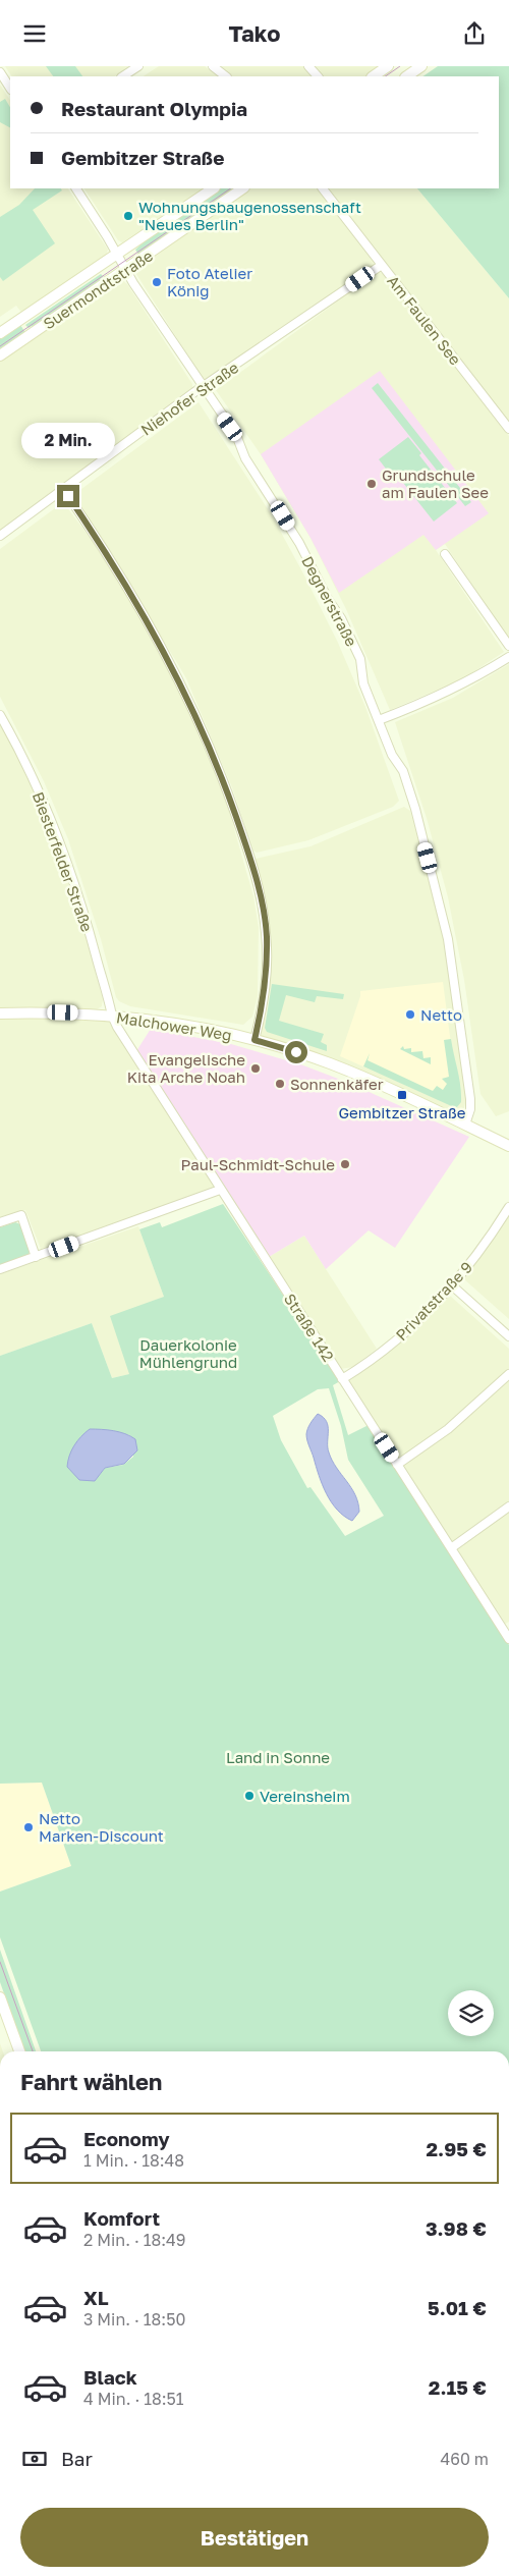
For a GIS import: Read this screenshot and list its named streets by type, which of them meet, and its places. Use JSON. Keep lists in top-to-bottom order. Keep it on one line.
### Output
{"streets":{"street":["Suermondtstraße","Am Faulen See","Niehofer Straße","Degnerstraße","Biesterfelder Straße","Malchower Weg","Privatstraße 9","Straße 142"]},"crossings":[["Suermondtstraße","Degnerstraße"],["Am Faulen See","Niehofer Straße"],["Niehofer Straße","Degnerstraße"],["Degnerstraße","Malchower Weg"],["Biesterfelder Straße","Malchower Weg"],["Biesterfelder Straße","Straße 142"],["Malchower Weg","Straße 142"],["Privatstraße 9","Straße 142"]],"parks":["Dauerkolonie Mühlengrund","Land in Sonne"],"places":{"other":["Wohnungsbaugenossenschaft \"Neues Berlin\"","Foto Atelier König","Grundschule am Faulen See","Netto","Evangelische Kita Arche Noah","Sonnenkäfer","Paul-Schmidt-Schule","Vereinsheim","Netto Marken-Discount"],"transit":["Gembitzer Straße"]},"page":{"header":"Tako","banner":["Restaurant Olympia","Gembitzer Straße"],"bubble":"2 Min.","heading":"Fahrt wählen","list":[{"name":"Economy","note":"1 Min. · 18:48","value":"2.95 €"},{"name":"Komfort","note":"2 Min. · 18:49","value":"3.98 €"},{"name":"XL","note":"3 Min. · 18:50","value":"5.01 €"},{"name":"Black","note":"4 Min. · 18:51","value":"2.15 €"}],"pay":["Bar","460 m"],"buttons":"Bestätigen"}}
